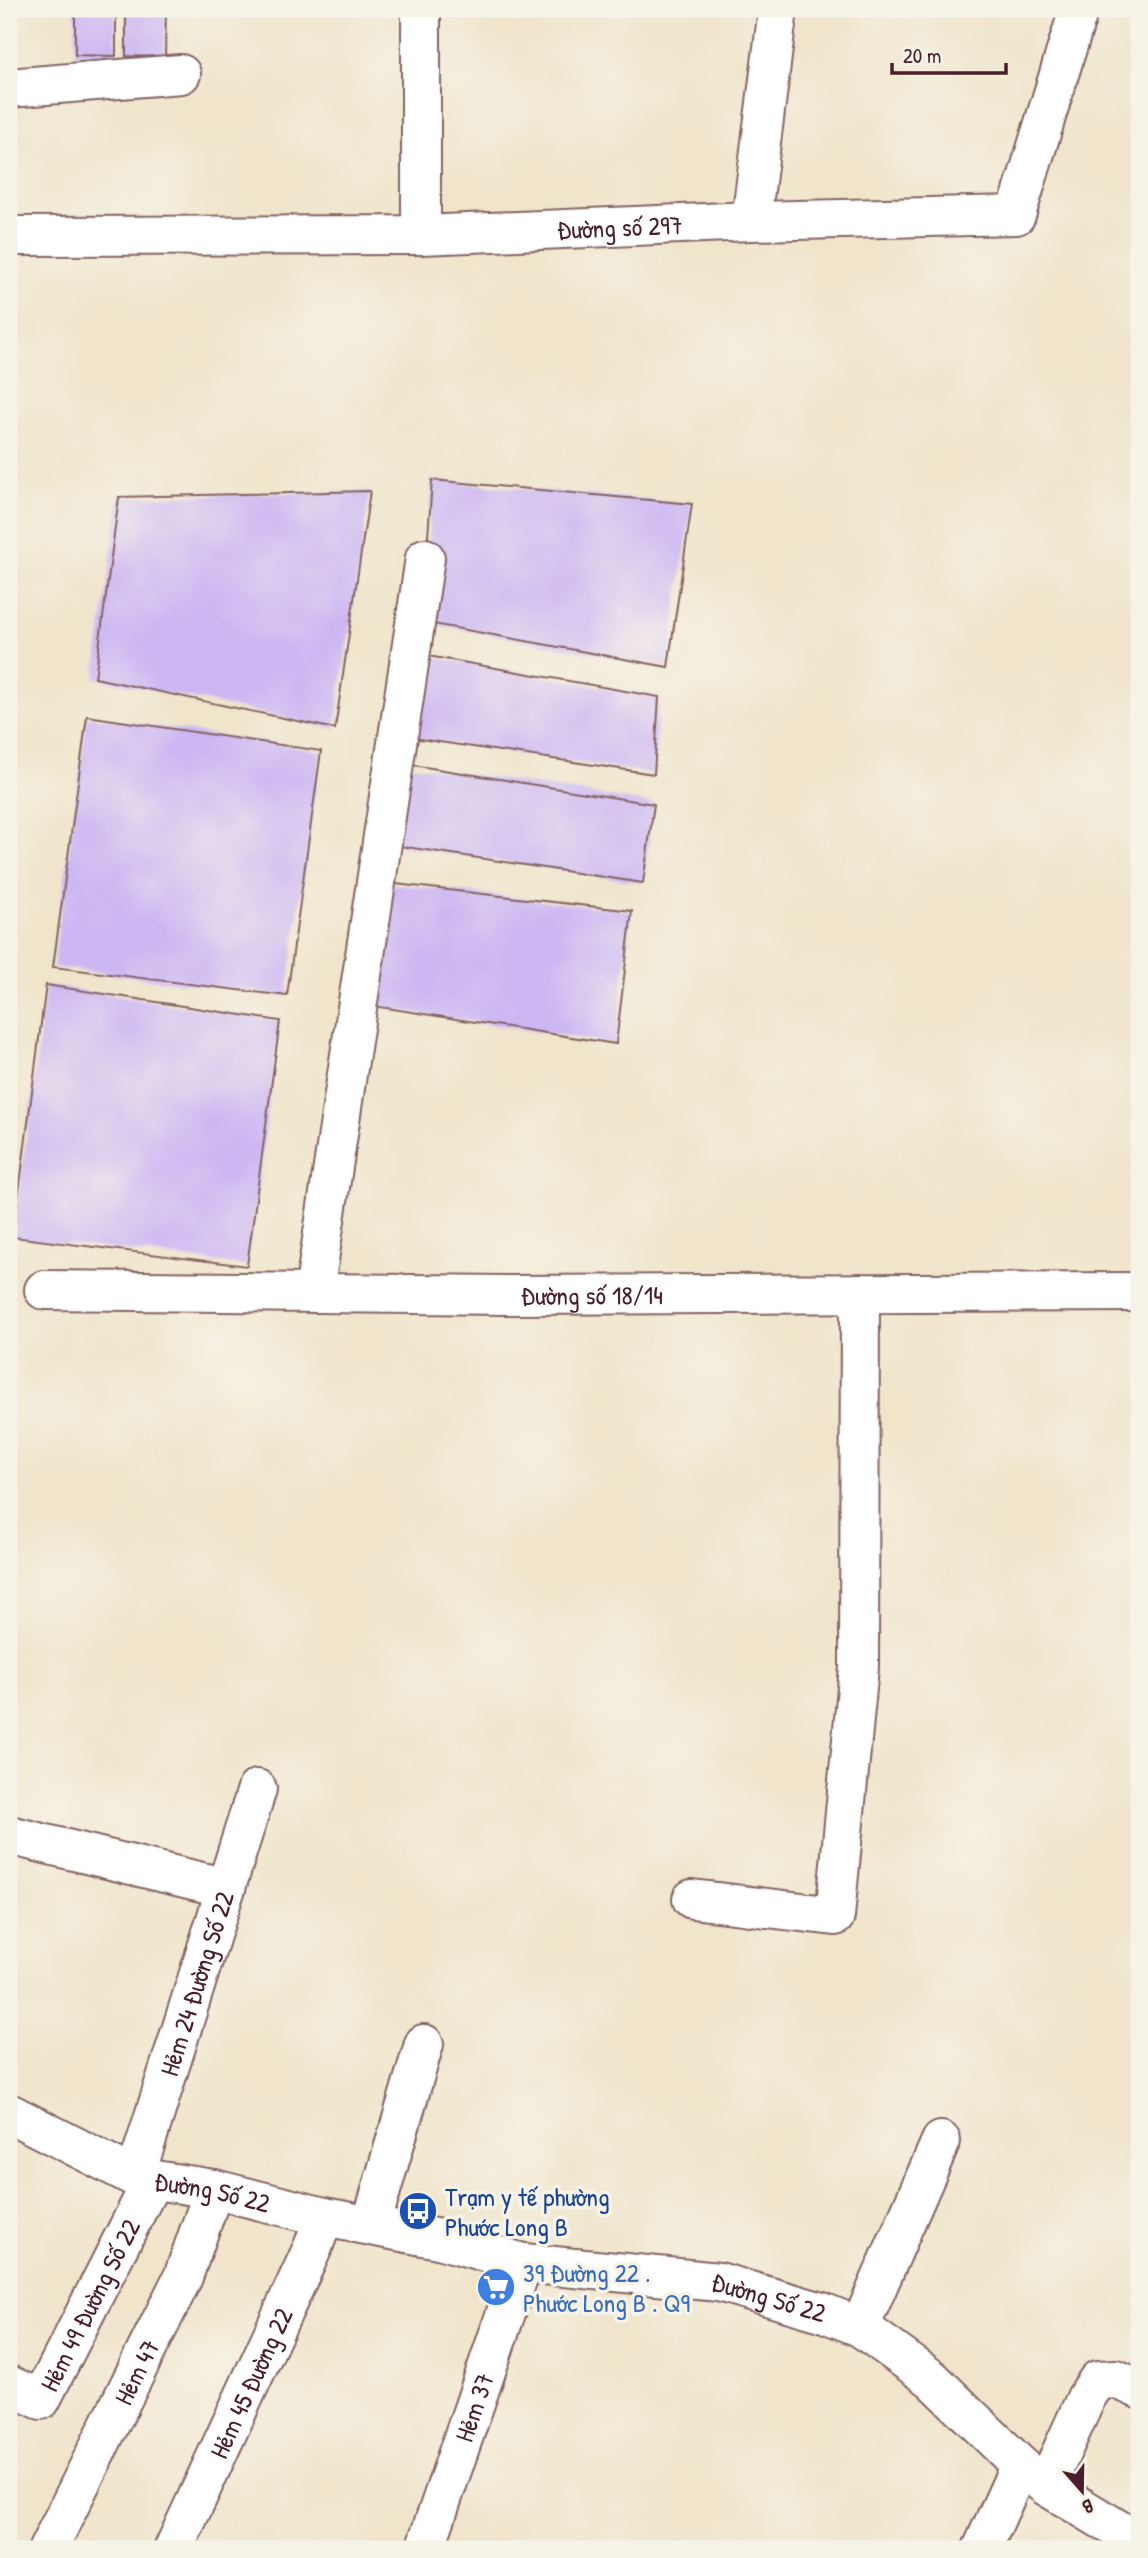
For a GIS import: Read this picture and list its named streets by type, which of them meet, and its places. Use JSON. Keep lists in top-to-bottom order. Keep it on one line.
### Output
{"streets":{"street":["Đường số 297","Đường số 18/14","Hẻm 24 Đường Số 22","Đường Số 22","Hẻm 49 Đường Số 22","Hẻm 47","Hẻm 45 Đường 22","Hẻm 37"]},"crossings":[["Hẻm 24 Đường Số 22","Đường Số 22"],["Hẻm 24 Đường Số 22","Hẻm 49 Đường Số 22"],["Đường Số 22","Hẻm 49 Đường Số 22"],["Đường Số 22","Hẻm 47"],["Đường Số 22","Hẻm 45 Đường 22"],["Đường Số 22","Hẻm 37"]],"places":{"bus stop":["Trạm y tế phường Phước Long B"],"supermarket":["39 Đường 22 . Phước Long B . Q9"]},"scale_bar":"20 m","north":"bottom"}
